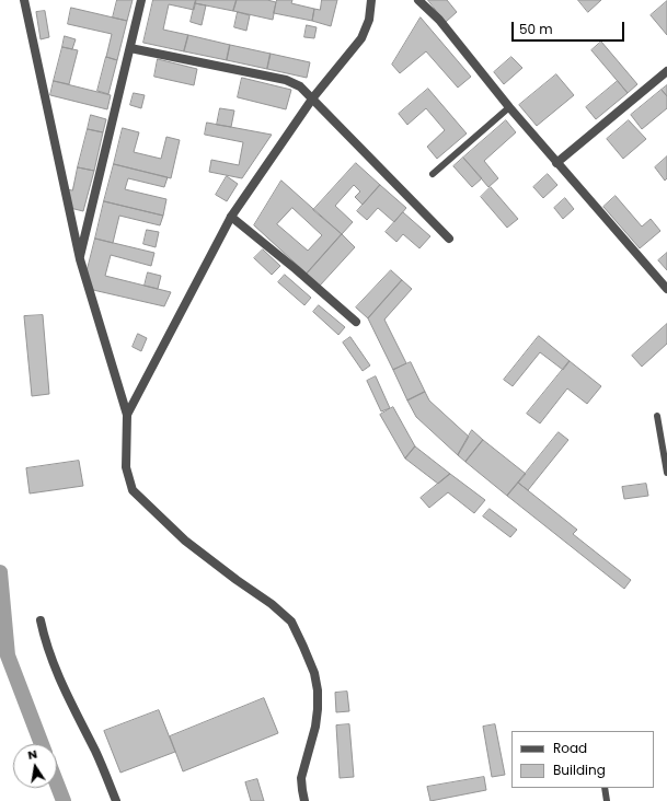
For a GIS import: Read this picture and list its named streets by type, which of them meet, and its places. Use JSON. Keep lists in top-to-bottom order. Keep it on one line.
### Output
{"legend":["Road","Building"],"scale_bar":"50 m","north":"top"}
